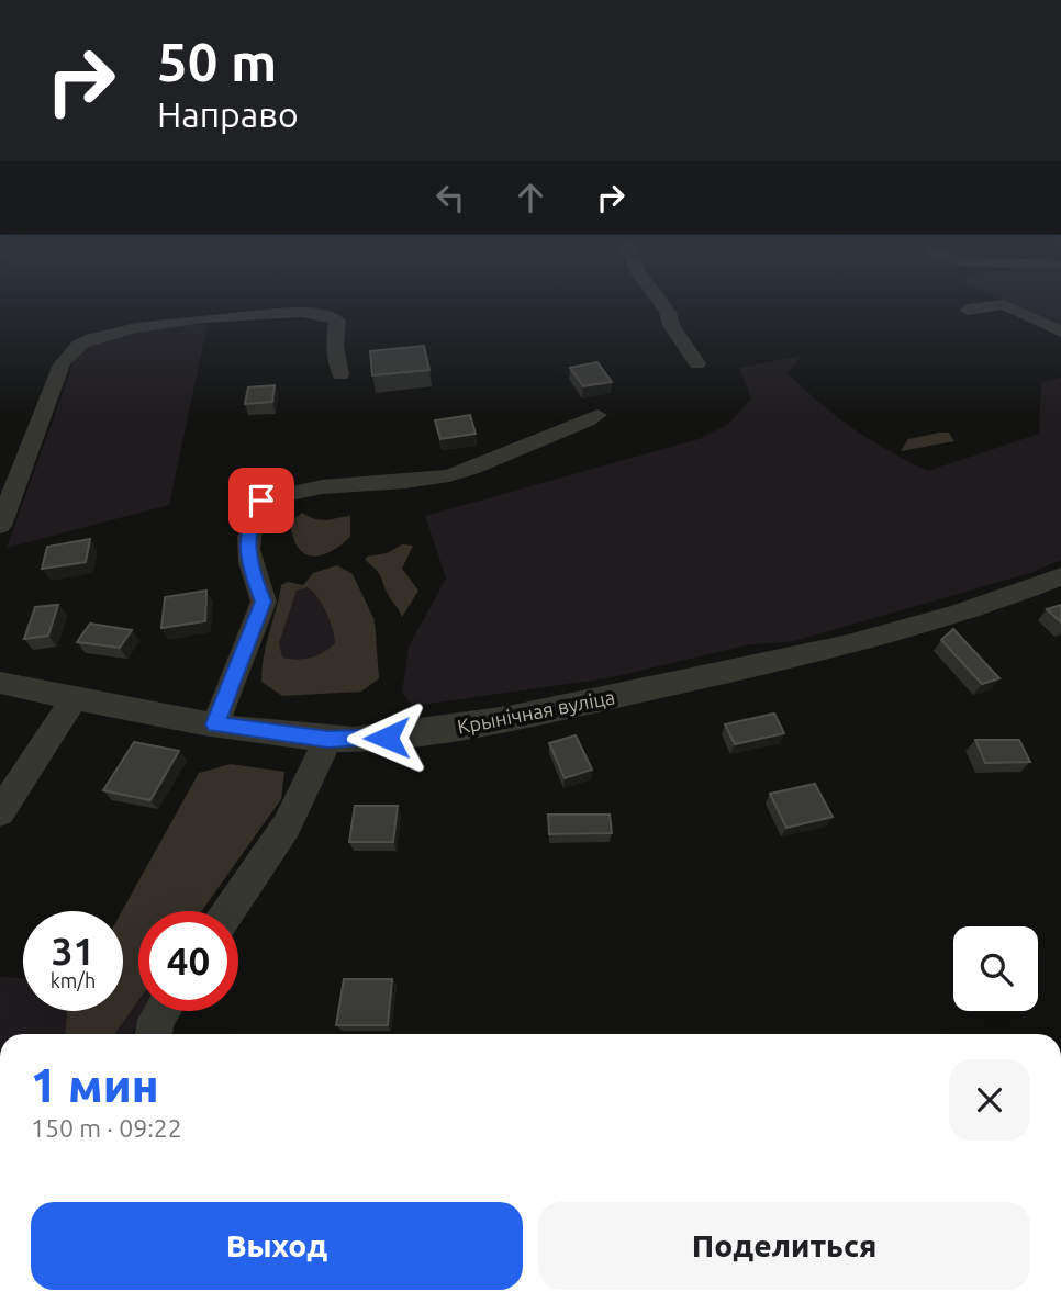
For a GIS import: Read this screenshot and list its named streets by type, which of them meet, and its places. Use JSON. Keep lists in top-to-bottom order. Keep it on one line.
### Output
{"streets":{"street":["Крынічная вуліца"]},"page":{"turn":["50 m","Направо"],"speed":"31 km/h","limit":"40","heading":["1 мин","150 m · 09:22"],"buttons":["Выход","Поделиться"]}}
